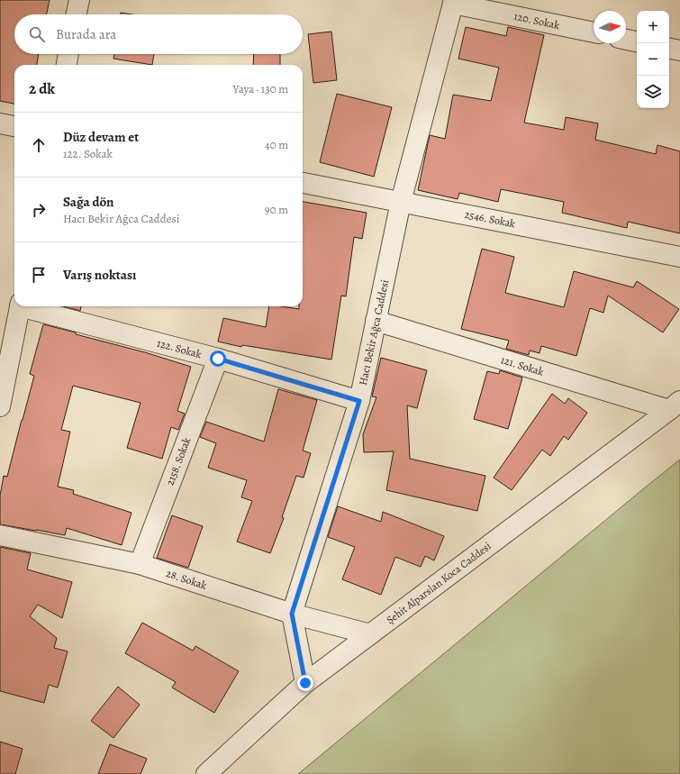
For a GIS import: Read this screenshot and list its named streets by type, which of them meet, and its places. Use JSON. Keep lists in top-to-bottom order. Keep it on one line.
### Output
{"streets":{"street":["120. Sokak","2546. Sokak","Hacı Bekir Ağca Caddesi","122. Sokak","121. Sokak","2158. Sokak","28. Sokak","Şehit Alparslan Koca Caddesi"]},"crossings":[["120. Sokak","Hacı Bekir Ağca Caddesi"],["2546. Sokak","Hacı Bekir Ağca Caddesi"],["Hacı Bekir Ağca Caddesi","122. Sokak"],["Hacı Bekir Ağca Caddesi","121. Sokak"],["Hacı Bekir Ağca Caddesi","28. Sokak"],["Hacı Bekir Ağca Caddesi","Şehit Alparslan Koca Caddesi"],["122. Sokak","2158. Sokak"],["121. Sokak","Şehit Alparslan Koca Caddesi"],["2158. Sokak","28. Sokak"],["28. Sokak","Şehit Alparslan Koca Caddesi"]],"north":"right","page":{"map_buttons":["+","−"],"search":"Burada ara","heading":["2 dk","Yaya · 130 m"],"list":[["Düz devam et","122. Sokak","40 m"],["Sağa dön","Hacı Bekir Ağca Caddesi","90 m"],"Varış noktası"]}}
